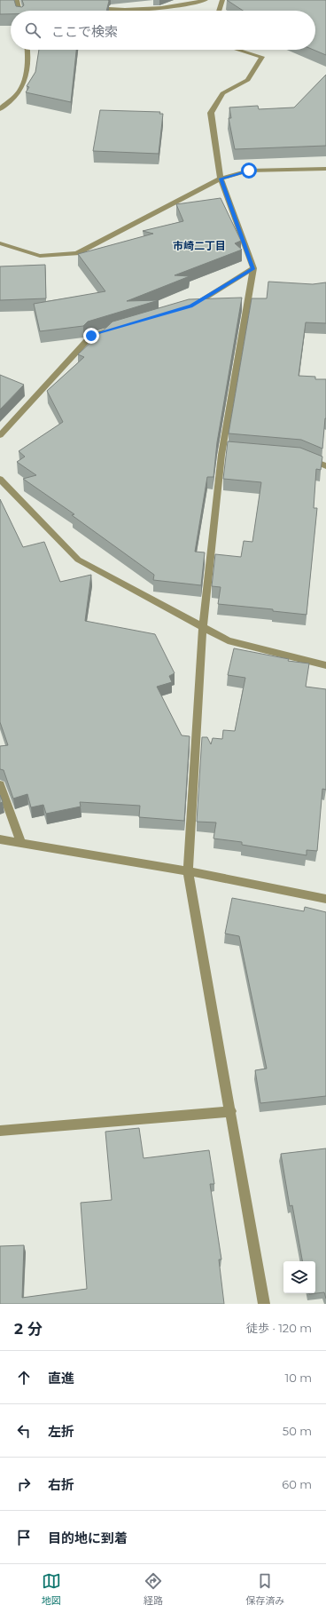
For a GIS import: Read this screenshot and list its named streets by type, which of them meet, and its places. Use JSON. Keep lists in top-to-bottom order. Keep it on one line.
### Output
{"districts":["市崎二丁目"],"page":{"search":"ここで検索","heading":["2 分","徒歩 · 120 m"],"list":[["直進","10 m"],["左折","50 m"],["右折","60 m"],"目的地に到着"],"nav":["地図","経路","保存済み"]}}
